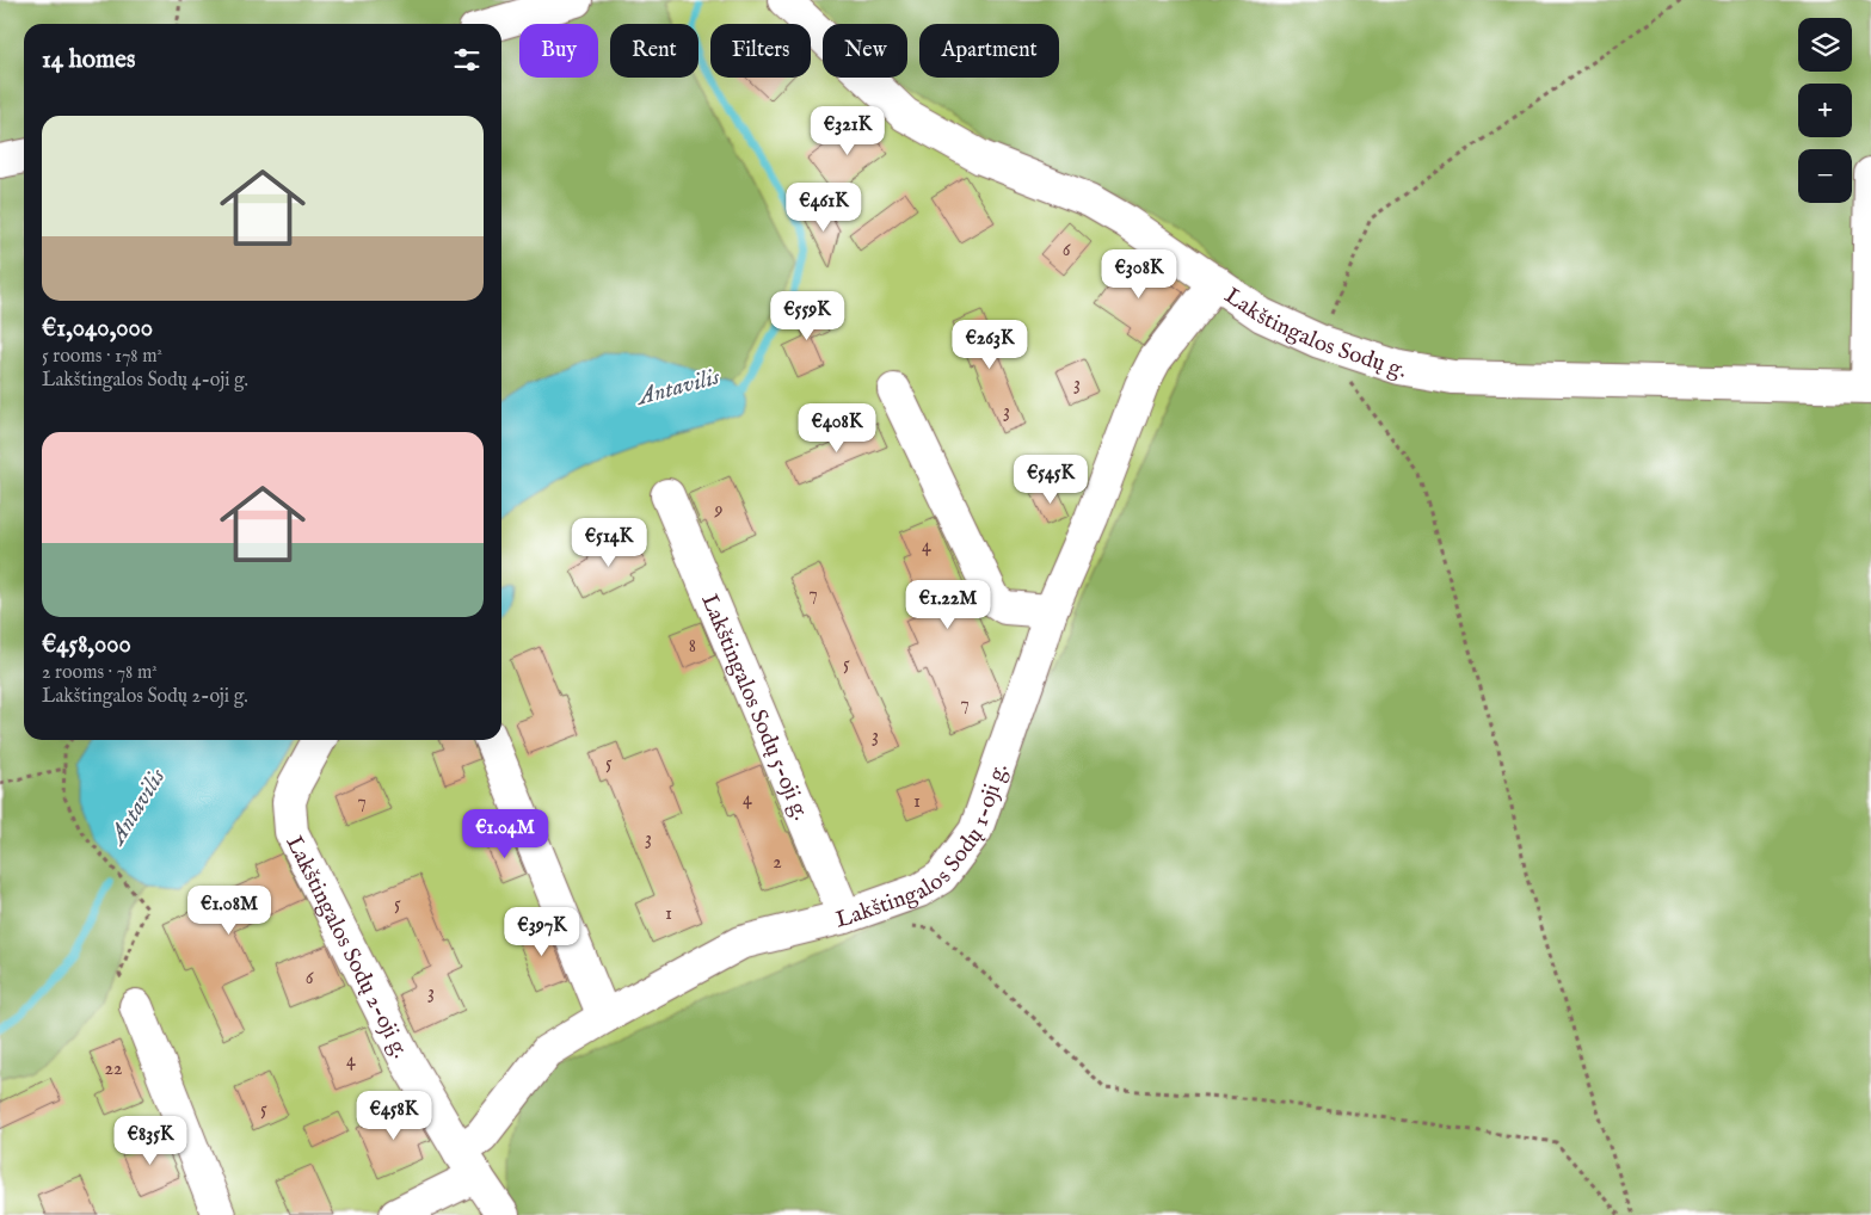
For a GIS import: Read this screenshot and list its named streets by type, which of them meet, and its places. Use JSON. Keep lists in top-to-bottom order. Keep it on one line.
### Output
{"streets":{"street":["Lakštingalos Sodų g.","Lakštingalos Sodų 5-oji g.","Lakštingalos Sodų 1-oji g.","Lakštingalos Sodų 2-oji g."]},"crossings":[["Lakštingalos Sodų g.","Lakštingalos Sodų 1-oji g."],["Lakštingalos Sodų 5-oji g.","Lakštingalos Sodų 1-oji g."],["Lakštingalos Sodų 1-oji g.","Lakštingalos Sodų 2-oji g."]],"water":["Antavilis"],"house_numbers":["6","3","3","9","4","7","8","5","7","3","5","4","7","1","3","2","5","1","6","3","4","22","5"],"page":{"map_buttons":["+","−"],"chip":["Buy","Rent","Filters","New","Apartment"],"heading":"14 homes","list":[{"name":"€1,040,000","note":"5 rooms · 178 m² · Lakštingalos Sodų 4-oji g."},{"name":"€458,000","note":"2 rooms · 78 m² · Lakštingalos Sodų 2-oji g."}],"price":["€321K","€461K","€308K","€559K","€263K","€408K","€545K","€514K","€1.22M","€1.04M","€1.08M","€397K","€458K","€835K"]}}
